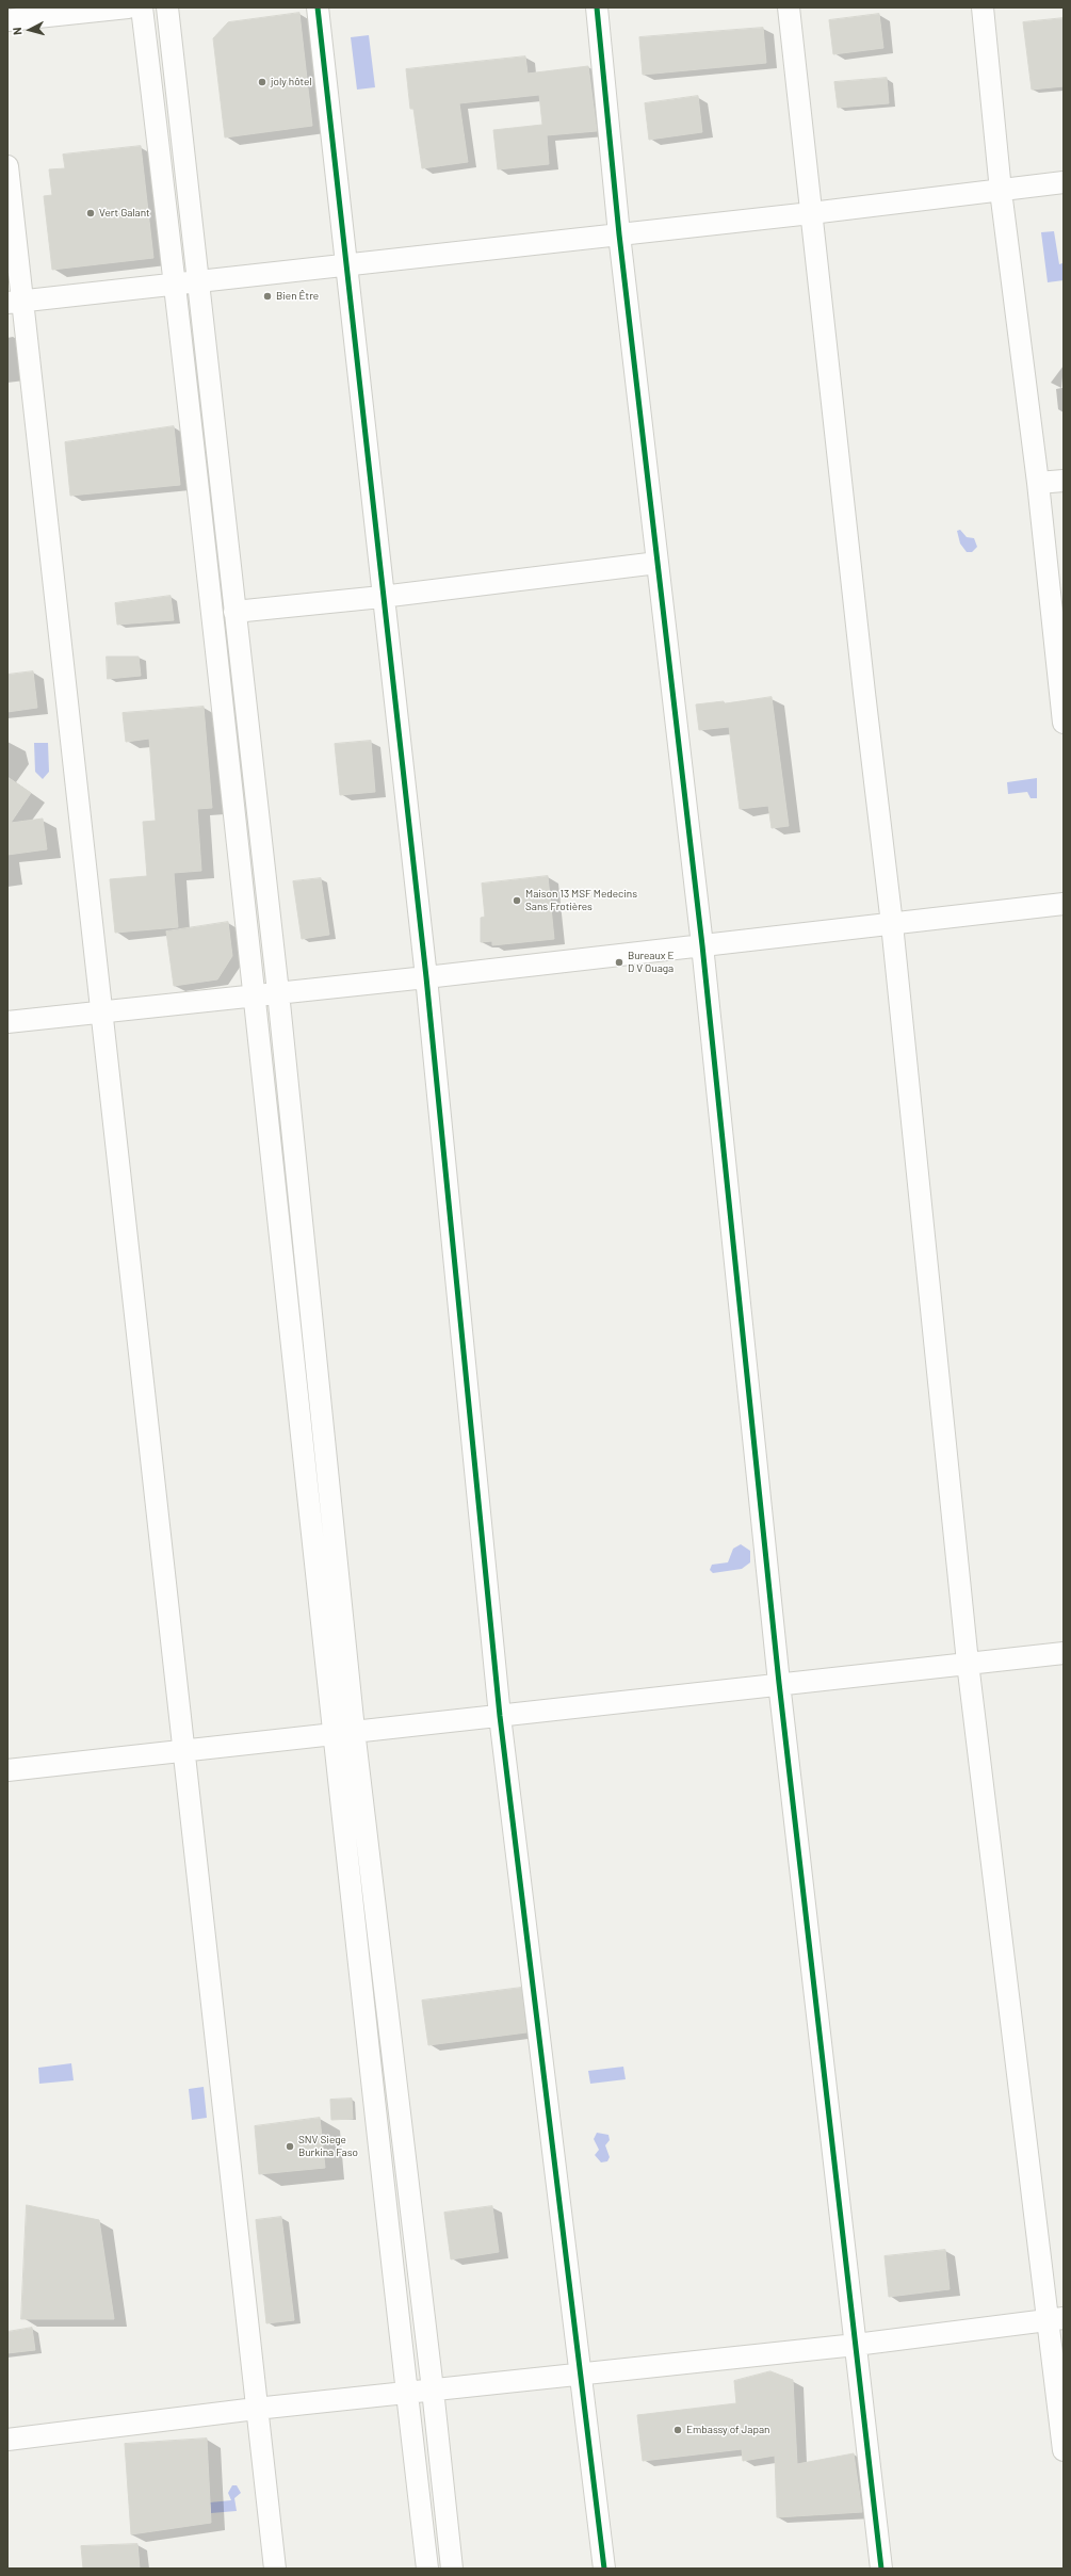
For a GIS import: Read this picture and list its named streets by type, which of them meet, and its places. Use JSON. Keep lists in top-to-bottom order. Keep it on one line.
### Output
{"places":["joly hôtel","Vert Galant","Bien Être","Maison 13 MSF Medecins Sans Frotières","Bureaux E D V Ouaga","SNV Siege Burkina Faso","Embassy of Japan"],"north":"left"}
